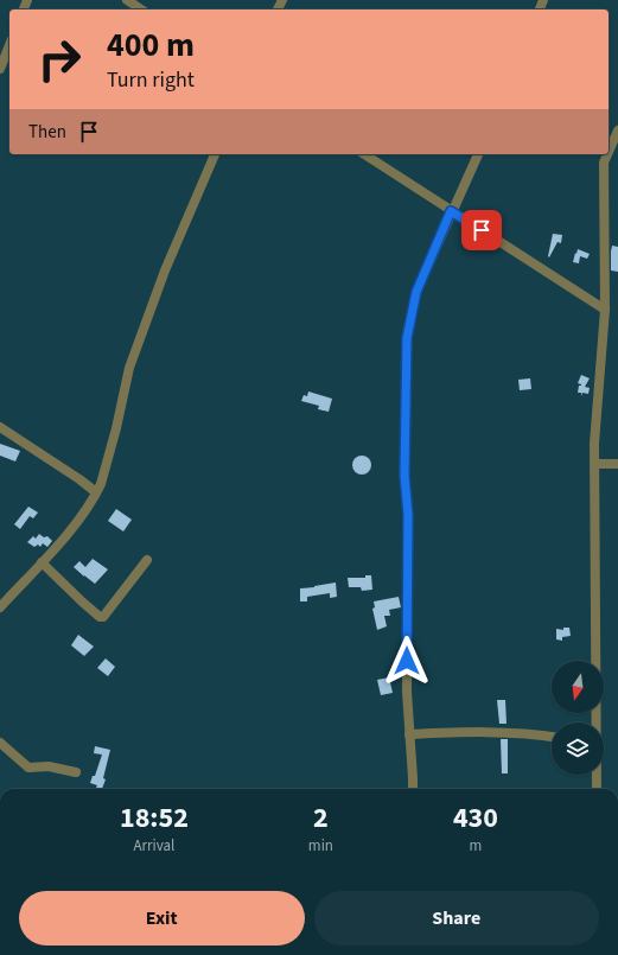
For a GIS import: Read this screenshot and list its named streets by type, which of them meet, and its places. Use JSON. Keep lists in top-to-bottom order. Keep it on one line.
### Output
{"north":"bottom","page":{"turn":["400 m","Turn right"],"then":"Then","eta":["18:52","Arrival","2","min","430","m"],"buttons":["Exit","Share"]}}
